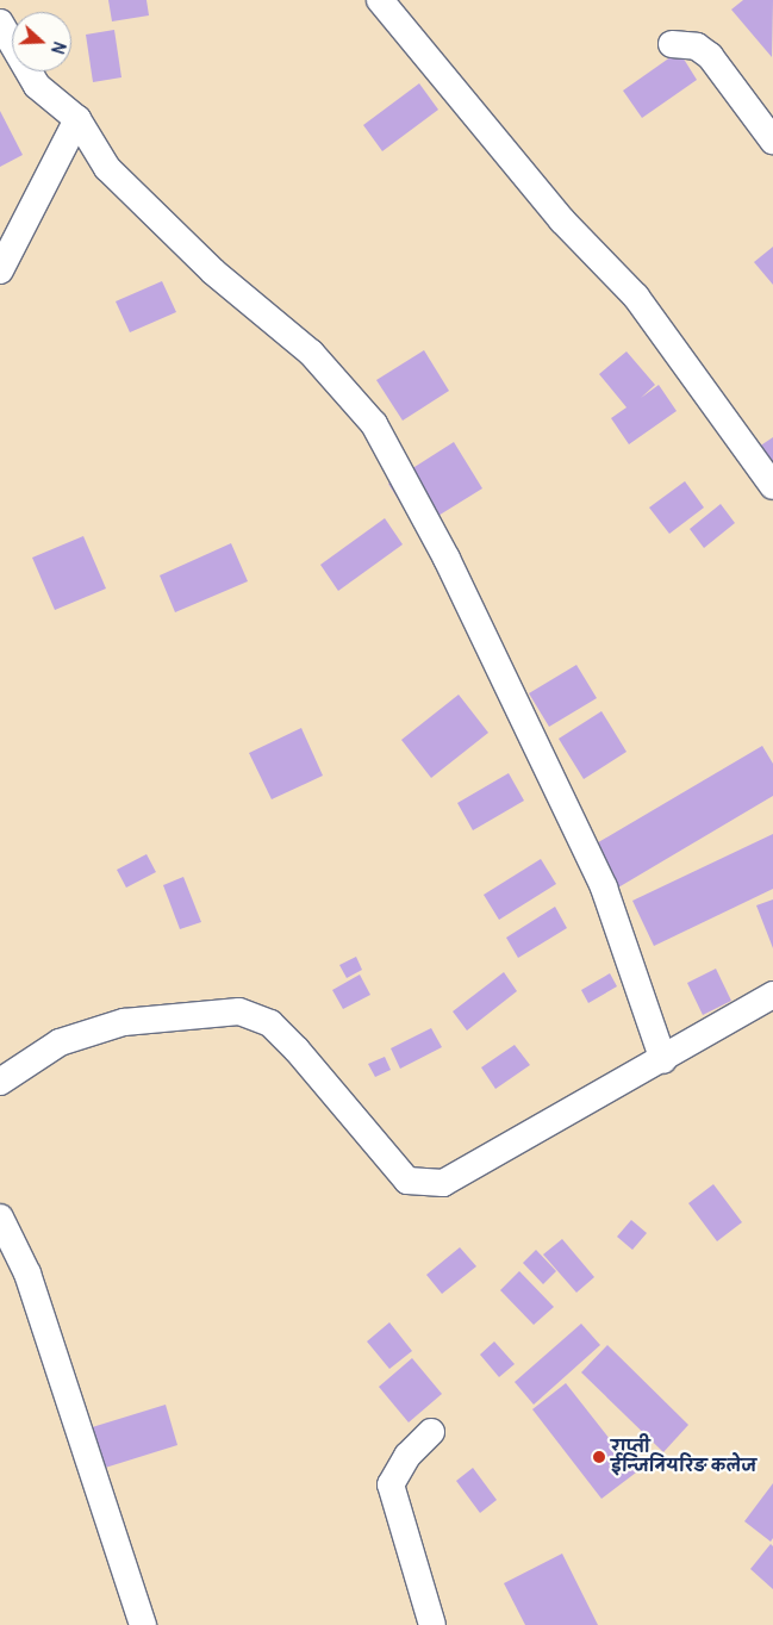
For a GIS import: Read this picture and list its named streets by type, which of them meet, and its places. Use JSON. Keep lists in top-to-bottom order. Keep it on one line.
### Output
{"places":["राप्ती ईन्जिनियरिङ कलेज"],"north":"right"}
